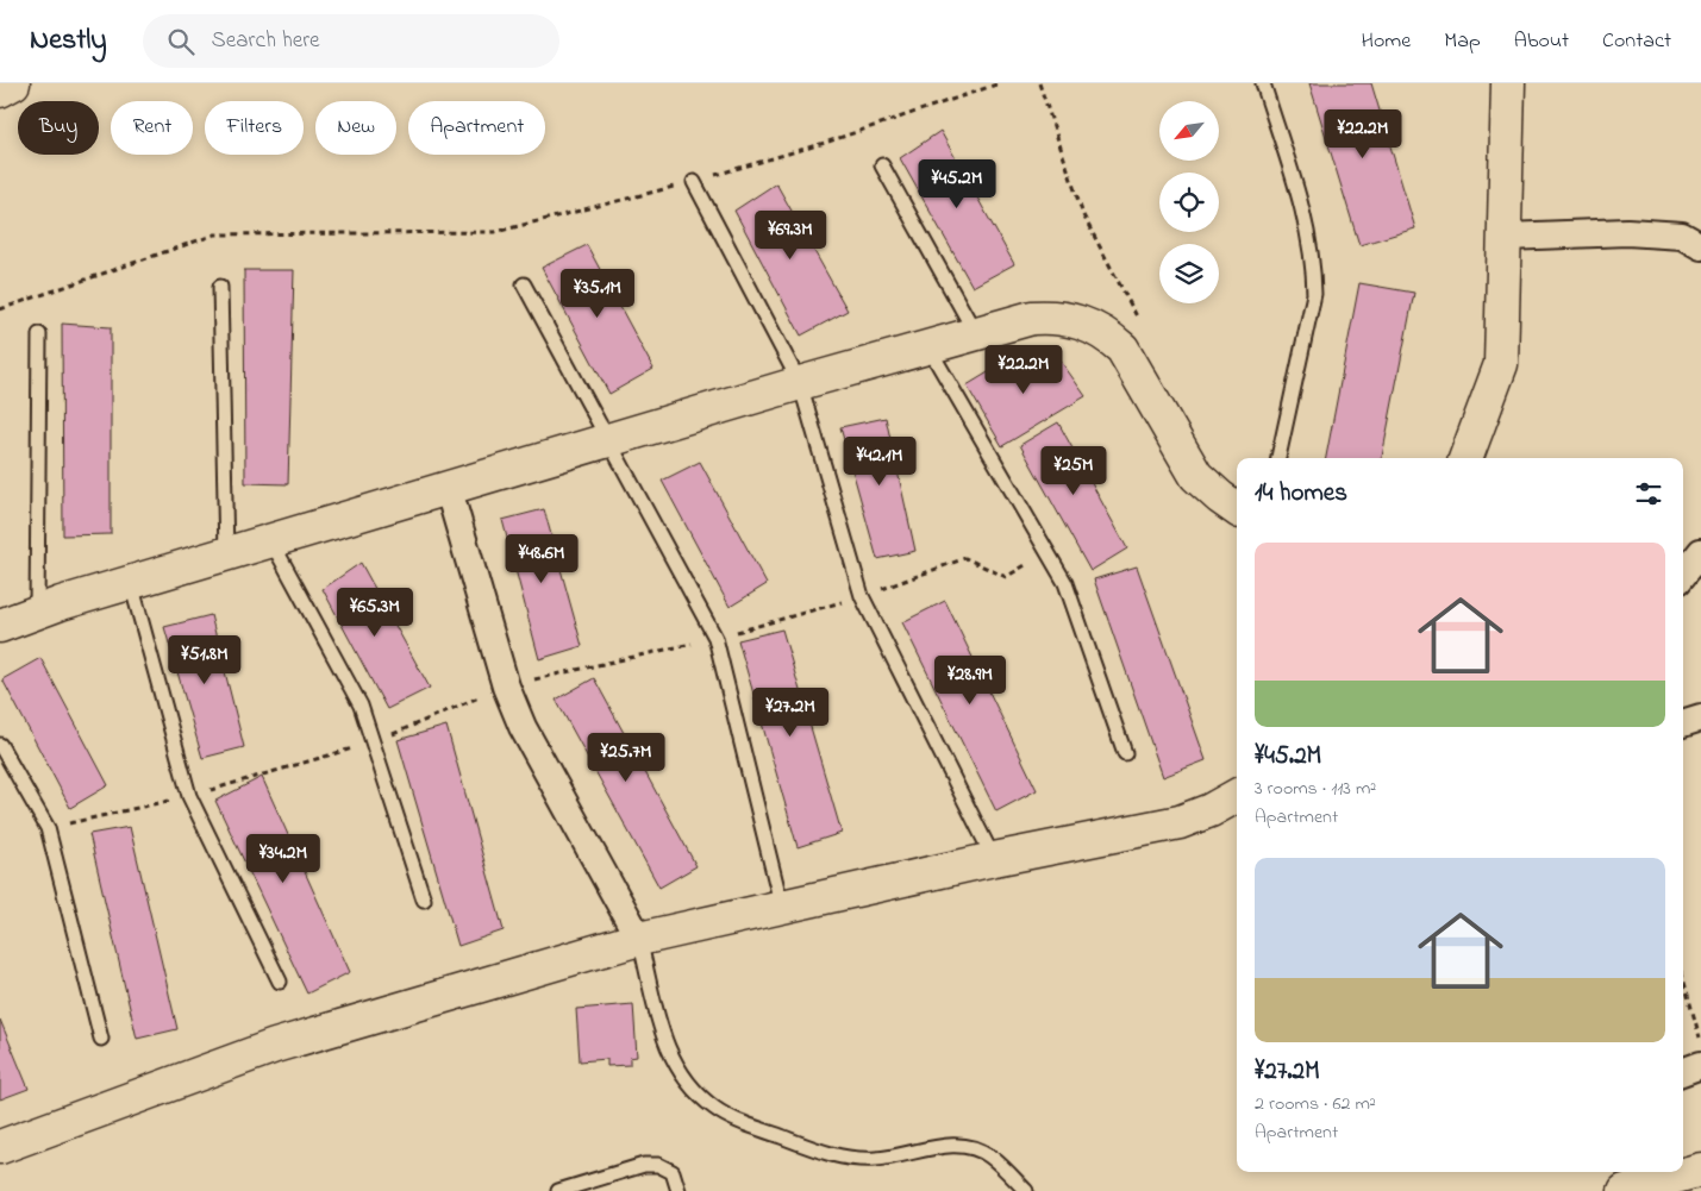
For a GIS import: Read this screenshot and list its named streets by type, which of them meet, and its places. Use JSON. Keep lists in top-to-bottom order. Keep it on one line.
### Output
{"north":"bottom left","page":{"header":"Nestly","search":"Search here","nav":["Home","Map","About","Contact"],"chip":["Buy","Rent","Filters","New","Apartment"],"price":["¥22.2M","¥45.2M","¥69.3M","¥35.1M","¥22.2M","¥42.1M","¥25M","¥48.6M","¥65.3M","¥51.8M","¥28.9M","¥27.2M","¥25.7M","¥34.2M"],"heading":"14 homes","list":[{"name":"¥45.2M","note":"3 rooms · 113 m² · Apartment"},{"name":"¥27.2M","note":"2 rooms · 62 m² · Apartment"}]}}
